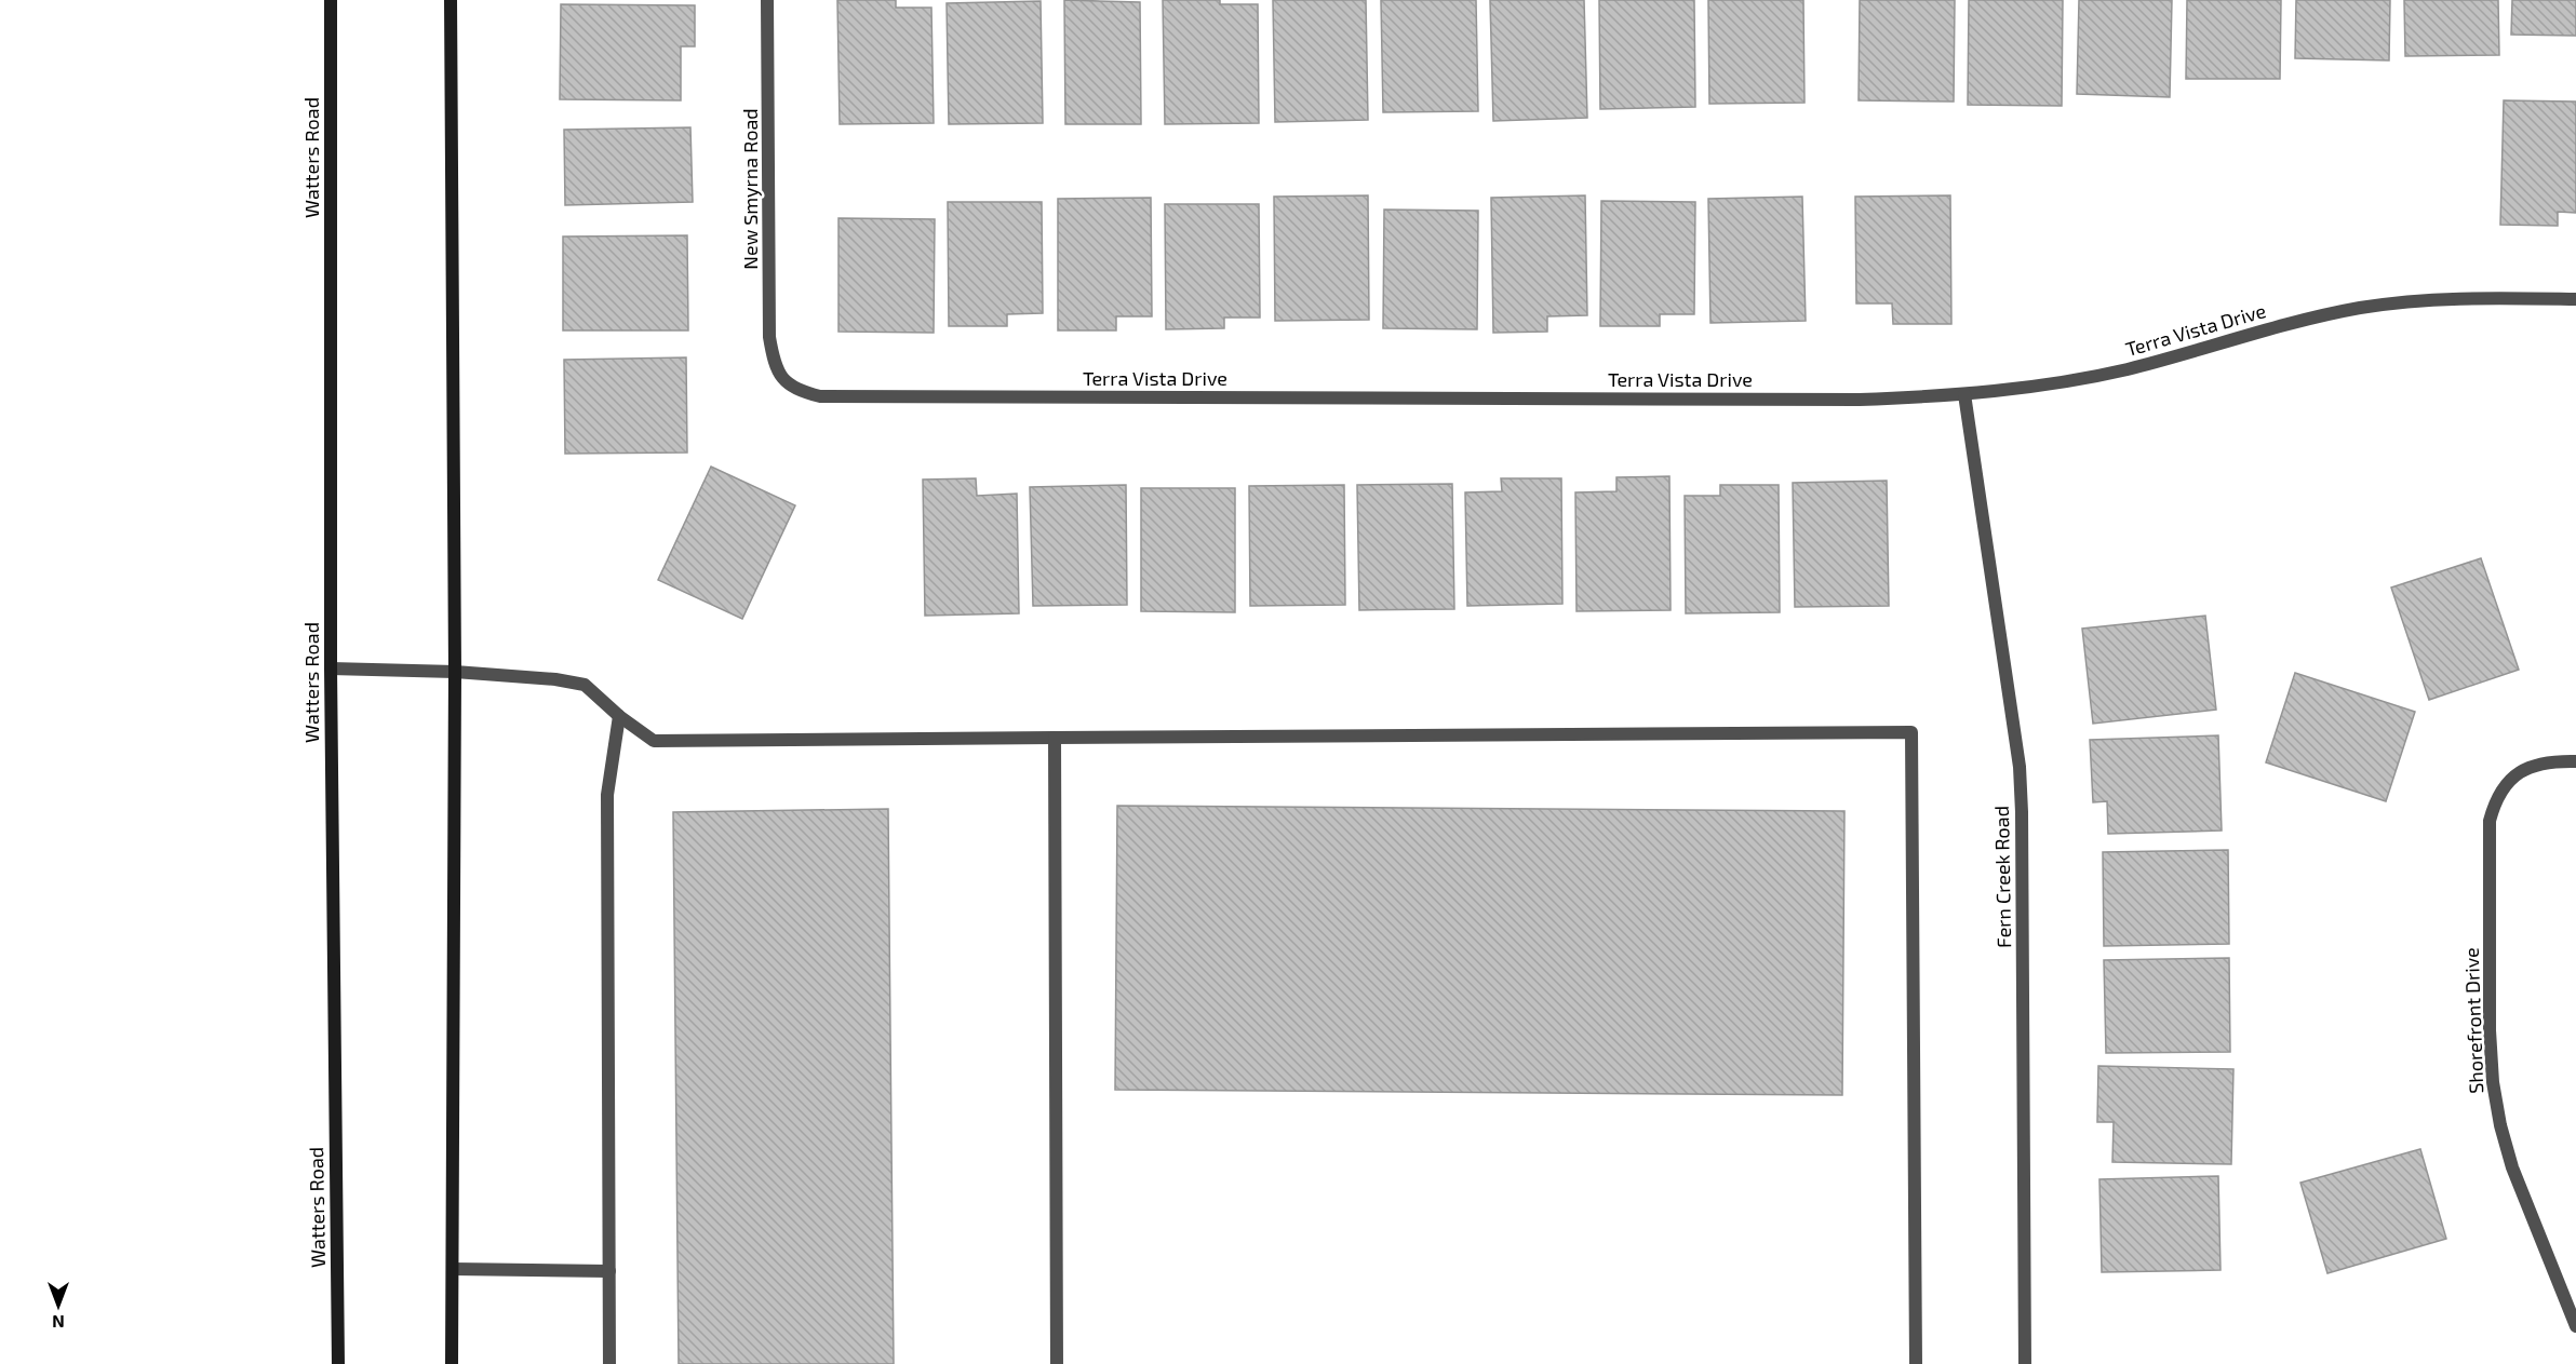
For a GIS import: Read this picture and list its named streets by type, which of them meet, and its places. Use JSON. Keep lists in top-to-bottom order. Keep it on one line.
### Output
{"streets":{"main road":["Watters Road"],"street":["New Smyrna Road","Terra Vista Drive","Fern Creek Road","Shorefront Drive"]},"crossings":[["New Smyrna Road","Terra Vista Drive"],["Terra Vista Drive","Fern Creek Road"]],"north":"bottom"}
